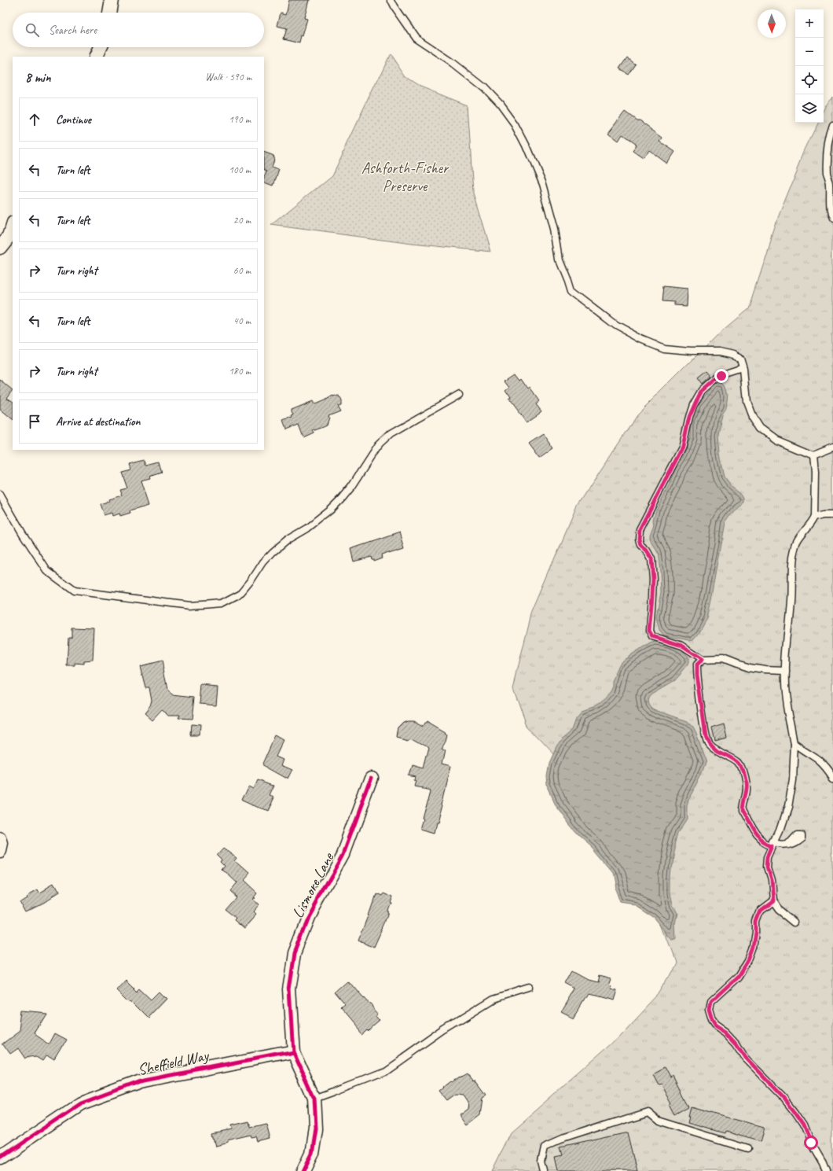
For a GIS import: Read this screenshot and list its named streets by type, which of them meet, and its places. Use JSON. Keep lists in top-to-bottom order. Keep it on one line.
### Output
{"streets":{"street":["Lismore Lane","Sheffield Way"]},"crossings":[["Lismore Lane","Sheffield Way"]],"parks":["Ashforth-Fisher Preserve"],"north":"bottom","page":{"map_buttons":["+","−"],"search":"Search here","heading":["8 min","Walk · 590 m"],"list":[["Continue","190 m"],["Turn left","100 m"],["Turn left","20 m"],["Turn right","60 m"],["Turn left","40 m"],["Turn right","180 m"],"Arrive at destination"]}}
